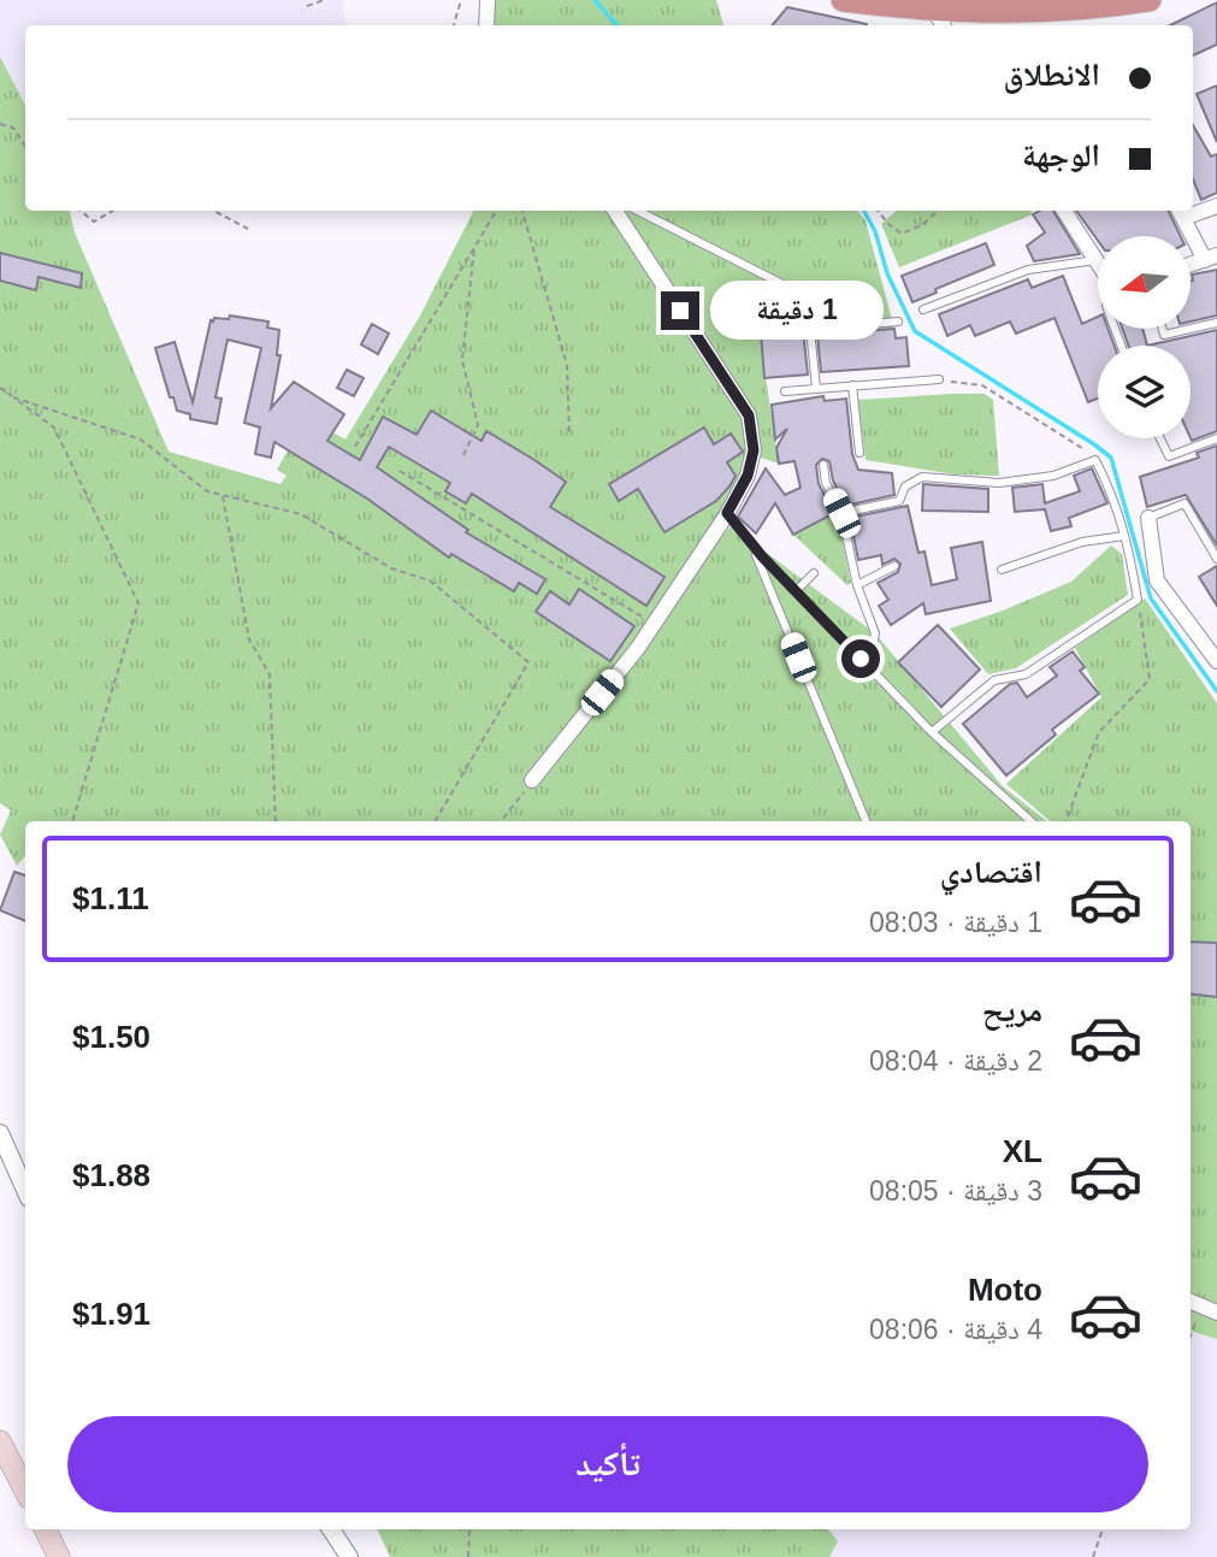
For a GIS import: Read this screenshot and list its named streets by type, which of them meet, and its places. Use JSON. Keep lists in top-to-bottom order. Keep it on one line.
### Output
{"north":"left","page":{"banner":["الانطلاق","الوجهة"],"bubble":"1 دقيقة","list":[{"name":"اقتصادي","note":"1 دقيقة · 08:03","value":"$1.11"},{"name":"مريح","note":"2 دقيقة · 08:04","value":"$1.50"},{"name":"XL","note":"3 دقيقة · 08:05","value":"$1.88"},{"name":"Moto","note":"4 دقيقة · 08:06","value":"$1.91"}],"buttons":"تأكيد"}}
